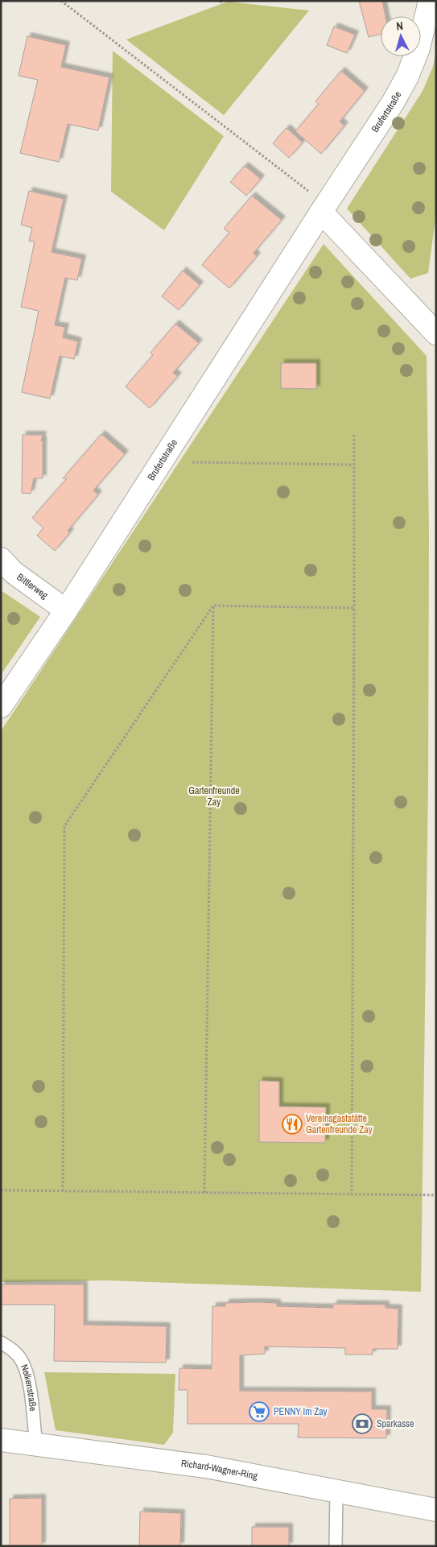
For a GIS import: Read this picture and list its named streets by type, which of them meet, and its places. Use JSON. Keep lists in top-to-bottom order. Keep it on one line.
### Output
{"streets":{"street":["Brufertstraße","Bittlerweg","Richard-Wagner-Ring"],"lane":["Nelkenstraße"]},"crossings":[["Brufertstraße","Bittlerweg"],["Nelkenstraße","Richard-Wagner-Ring"]],"parks":["Gartenfreunde Zay"],"places":{"restaurant":["Vereinsgaststätte Gartenfreunde Zay"],"supermarket":["PENNY Im Zay"],"bank":["Sparkasse"]},"north":"top"}
